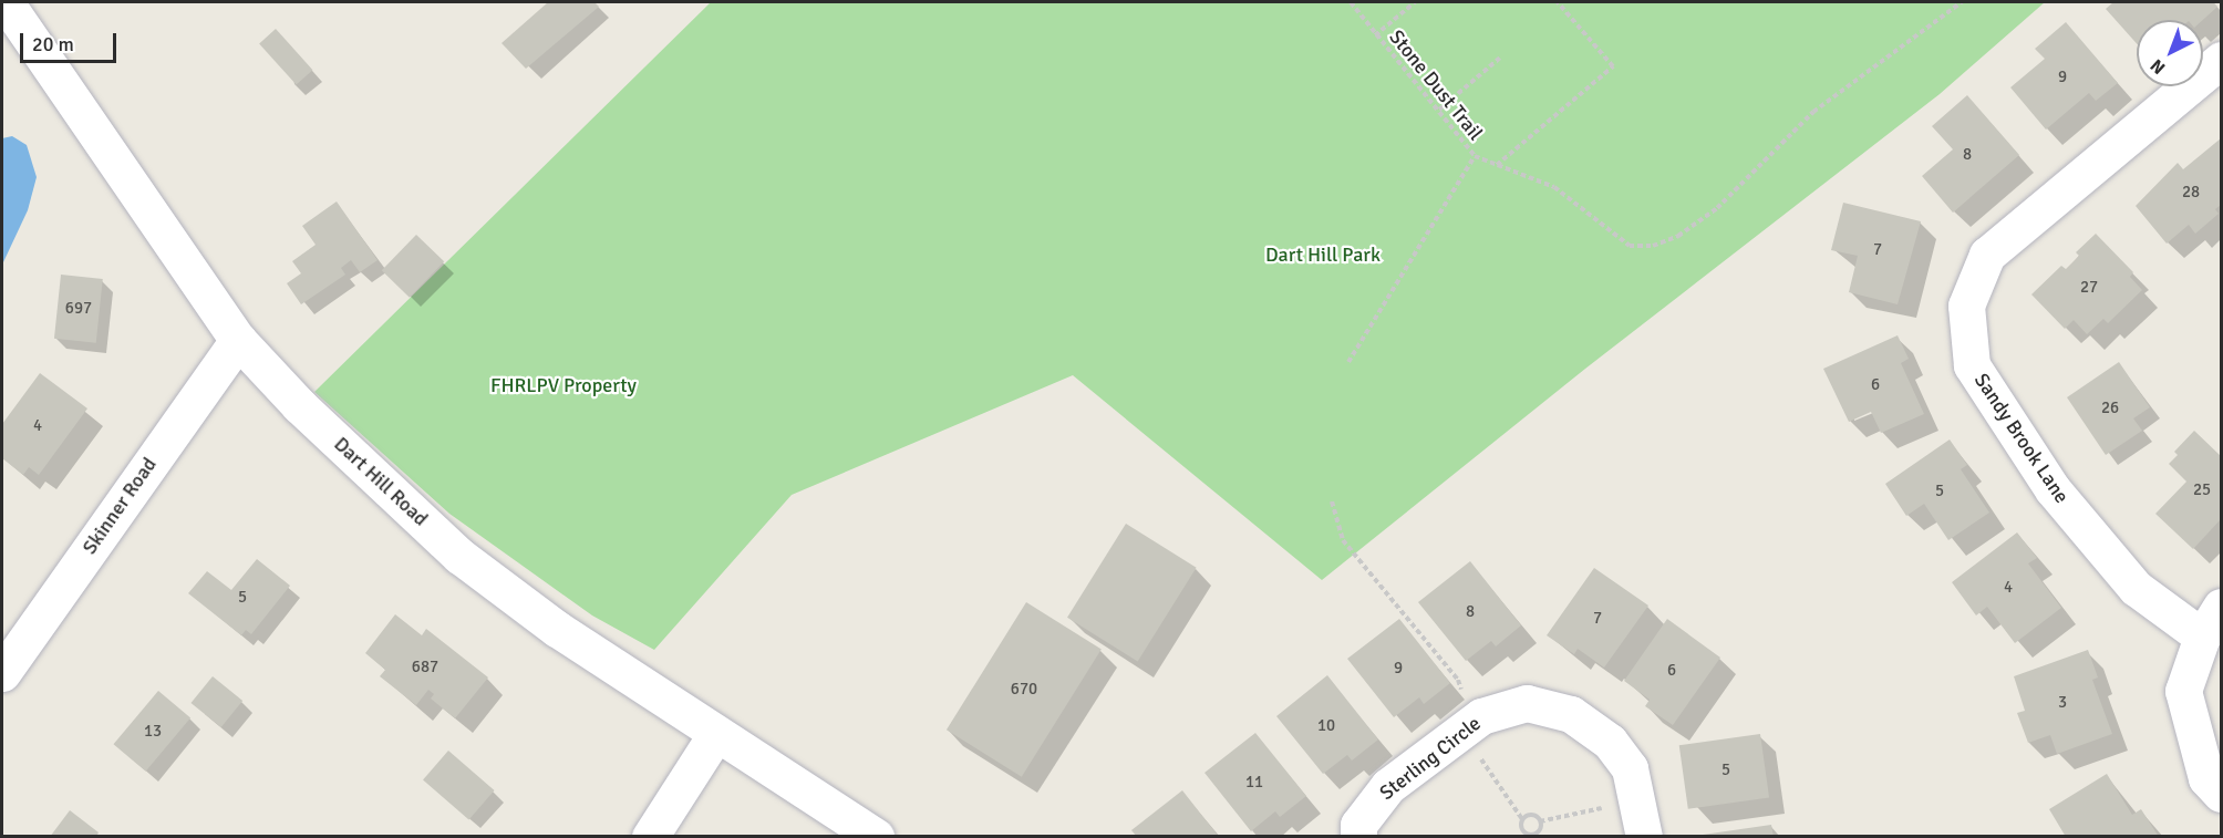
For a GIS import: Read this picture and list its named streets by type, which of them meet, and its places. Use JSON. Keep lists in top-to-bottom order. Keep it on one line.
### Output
{"streets":{"street":["Sandy Brook Lane","Dart Hill Road","Skinner Road","Sterling Circle"],"path":["Stone Dust Trail"]},"crossings":[["Dart Hill Road","Skinner Road"]],"parks":["Dart Hill Park","FHRLPV Property"],"house_numbers":["9","8","28","7","27","697","6","26","4","25","5","4","5","8","7","687","9","6","670","3","10","13","5","11"],"scale_bar":"20 m","north":"bottom left"}
